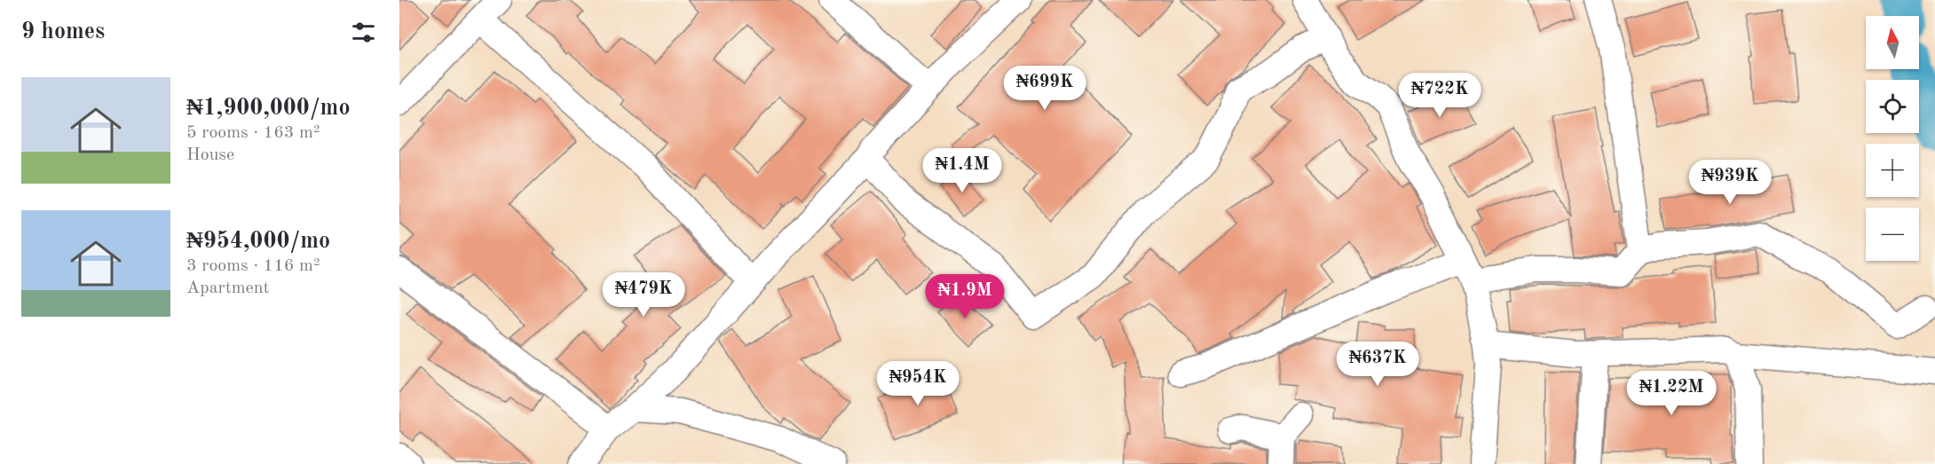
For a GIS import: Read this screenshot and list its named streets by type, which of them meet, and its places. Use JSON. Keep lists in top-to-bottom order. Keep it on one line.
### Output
{"north":"top","page":{"heading":"9 homes","map_buttons":["+","−"],"list":[{"name":"₦1,900,000/mo","note":"5 rooms · 163 m² · House"},{"name":"₦954,000/mo","note":"3 rooms · 116 m² · Apartment"}],"price":["₦699K","₦722K","₦1.4M","₦939K","₦479K","₦1.9M","₦637K","₦954K","₦1.22M"]}}
